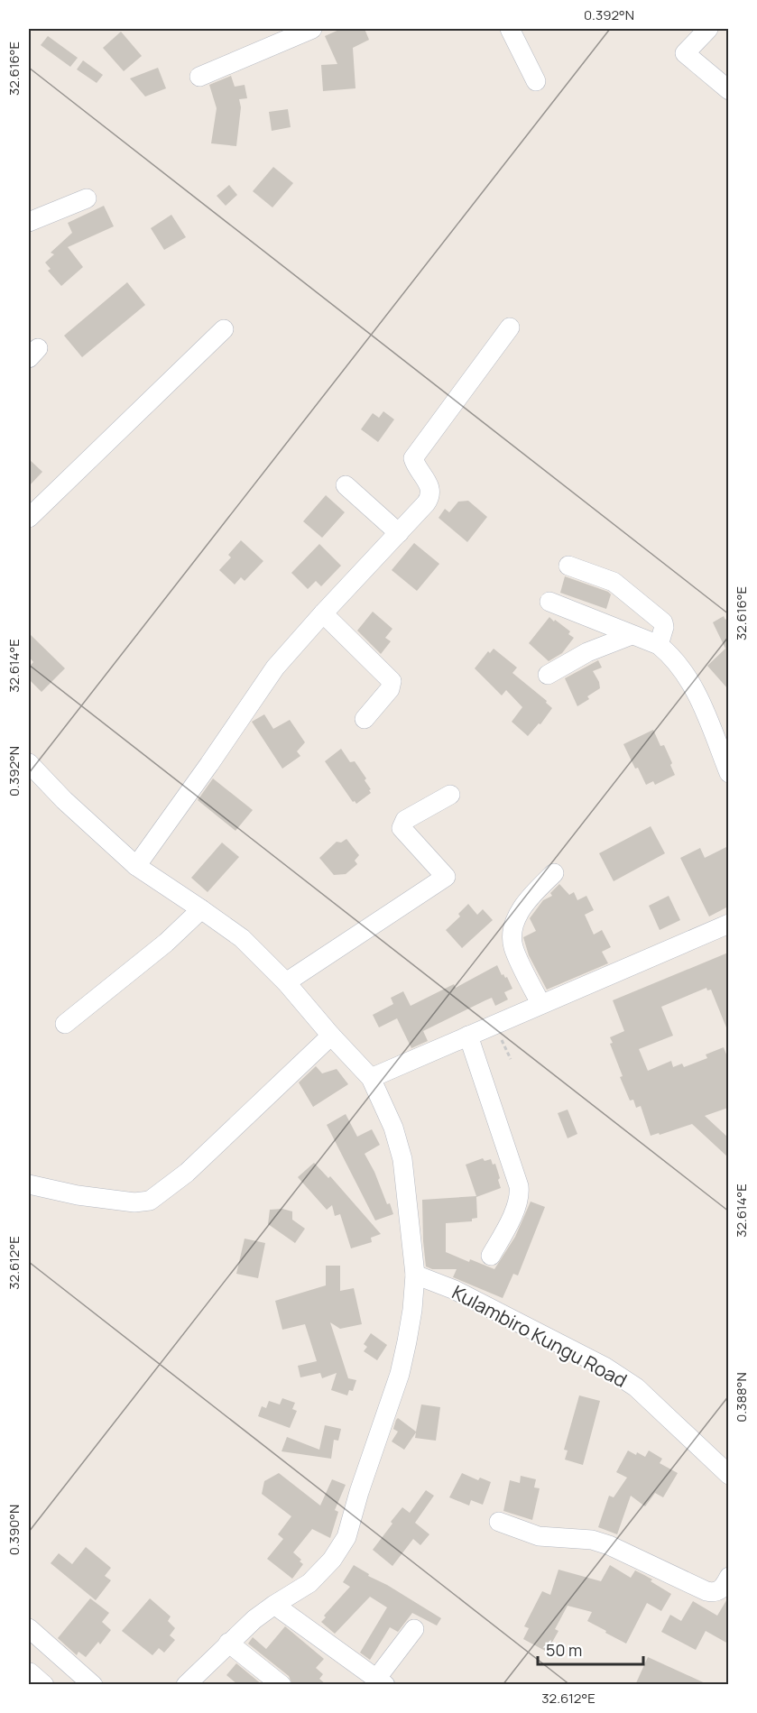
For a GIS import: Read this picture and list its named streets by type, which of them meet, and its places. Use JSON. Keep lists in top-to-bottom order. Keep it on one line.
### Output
{"streets":{"street":["Kulambiro Kungu Road"]},"scale_bar":"50 m","coordinates":["0.392°N","32.616°E","32.614°E","32.612°E","0.388°N","0.390°N"]}
